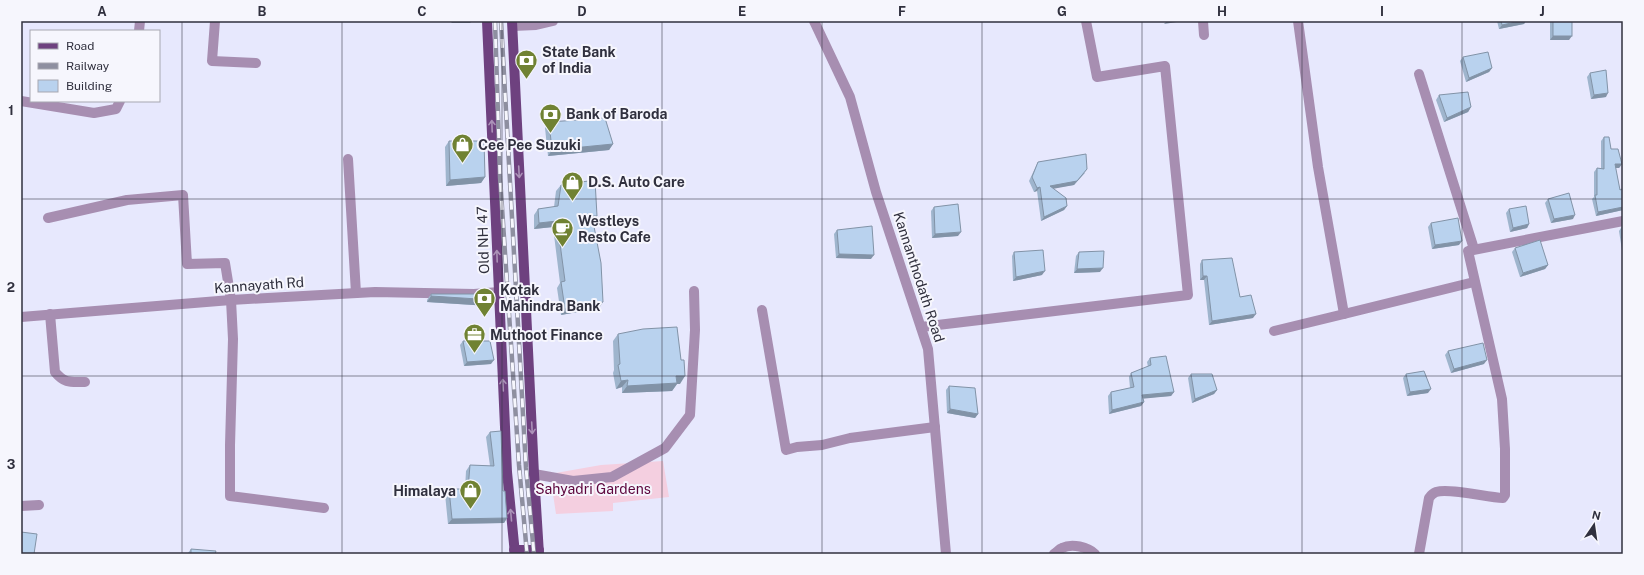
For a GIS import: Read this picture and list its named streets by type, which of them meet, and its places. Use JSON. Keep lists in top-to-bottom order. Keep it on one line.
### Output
{"streets":{"main road":["Old NH 47"],"street":["Kannanthodath Road","Kannayath Rd"]},"crossings":[["Old NH 47","Kannayath Rd"]],"parks":["Sahyadri Gardens"],"places":{"bank":["State Bank of India","Bank of Baroda","Kotak Mahindra Bank"],"shop":["Cee Pee Suzuki","D.S. Auto Care","Himalaya"],"cafe":["Westleys Resto Cafe"],"office":["Muthoot Finance"]},"legend":["Road","Railway","Building"],"north":"top","grid":{"columns":["A","B","C","D","E","F","G","H","I","J"],"rows":["1","2","3"]}}
